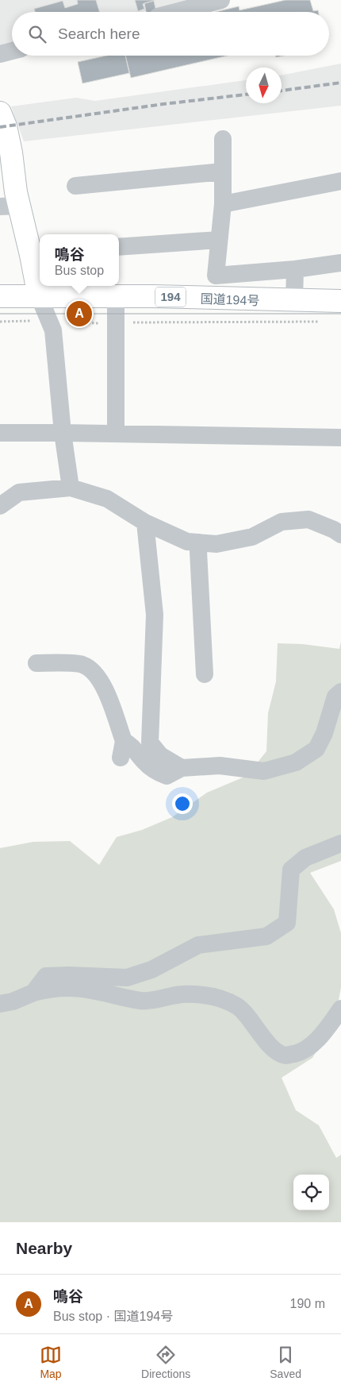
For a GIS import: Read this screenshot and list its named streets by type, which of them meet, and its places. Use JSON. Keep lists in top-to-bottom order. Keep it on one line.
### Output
{"streets":{"main road":["194","国道194号"]},"north":"bottom","page":{"search":"Search here","popup":["鳴谷","Bus stop"],"pins":"A","heading":"Nearby","list":[{"mark":"A","name":"鳴谷","note":"Bus stop · 国道194号","value":"190 m"}],"nav":["Map","Directions","Saved"]}}
